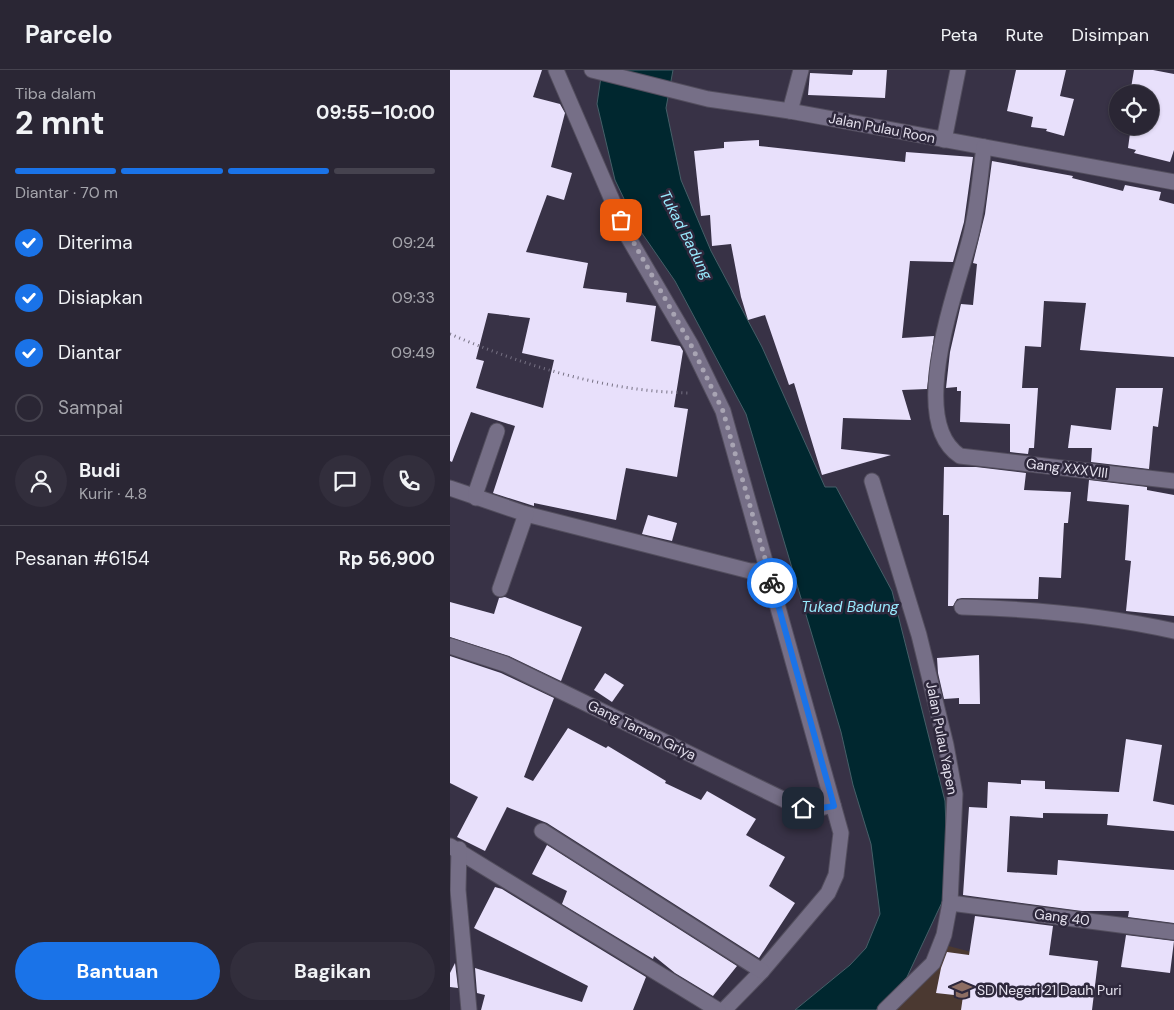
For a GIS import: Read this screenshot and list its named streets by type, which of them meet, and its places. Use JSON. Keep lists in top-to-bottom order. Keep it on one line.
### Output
{"streets":{"street":["Jalan Pulau Roon","Gang XXXVIII","Gang Taman Griya","Jalan Pulau Yapen","Gang 40"]},"crossings":[["Jalan Pulau Roon","Gang XXXVIII"],["Jalan Pulau Yapen","Gang 40"]],"water":["Tukad Badung"],"places":{"school or university":["SD Negeri 21 Dauh Puri"]},"page":{"header":"Parcelo","nav":["Peta","Rute","Disimpan"],"heading":["2 mnt","Tiba dalam","09:55–10:00"],"panel":["Budi","Kurir · 4.8","Pesanan #6154","Rp 56,900"],"bar":"Diantar · 70 m","list":[["Diterima","09:24"],["Disiapkan","09:33"],["Diantar","09:49"],"Sampai"],"buttons":["Bantuan","Bagikan"]}}
